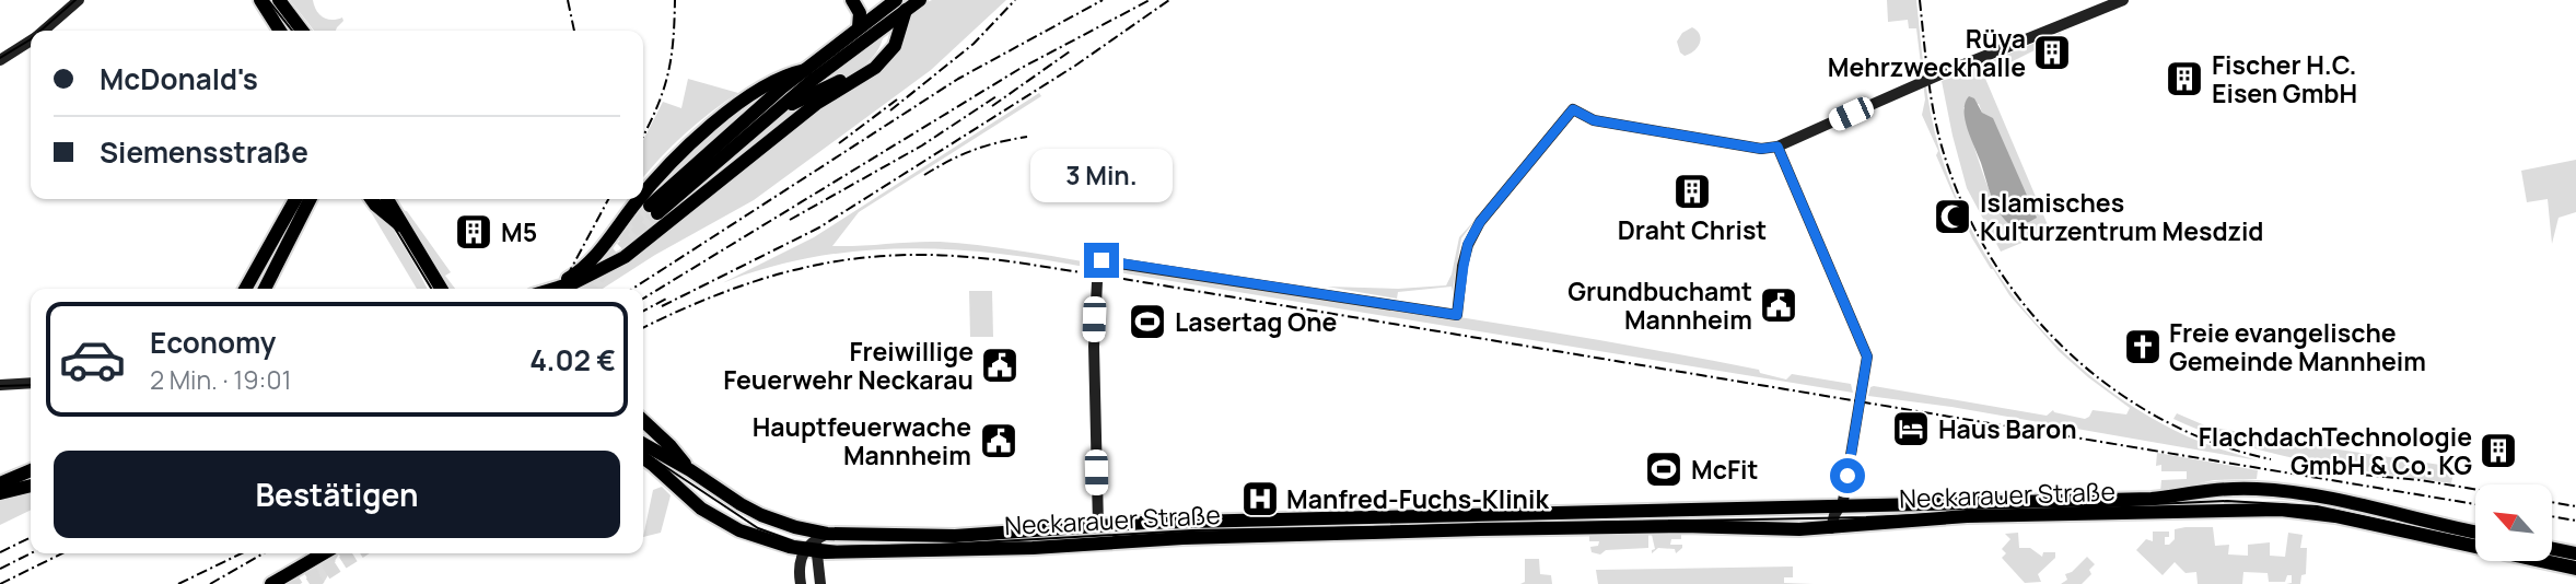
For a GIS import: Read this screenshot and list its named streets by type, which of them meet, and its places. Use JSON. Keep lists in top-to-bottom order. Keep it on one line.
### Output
{"streets":{"main road":["Neckarauer Straße"]},"places":{"building":["Rüya Mehrzweckhalle","Fischer H.C. Eisen GmbH","Draht Christ","M5","FlachdachTechnologie GmbH & Co. KG"],"mosque":["Islamisches Kulturzentrum Mesdzid"],"public building":["Grundbuchamt Mannheim","Freiwillige Feuerwehr Neckarau","Hauptfeuerwache Mannheim"],"sports":["Lasertag One","McFit"],"church":["Freie evangelische Gemeinde Mannheim"],"hotel":["Haus Baron"],"hospital":["Manfred-Fuchs-Klinik"]},"north":"top left","page":{"banner":["McDonald's","Siemensstraße"],"bubble":"3 Min.","list":[{"name":"Economy","note":"2 Min. · 19:01","value":"4.02 €"}],"buttons":"Bestätigen"}}
